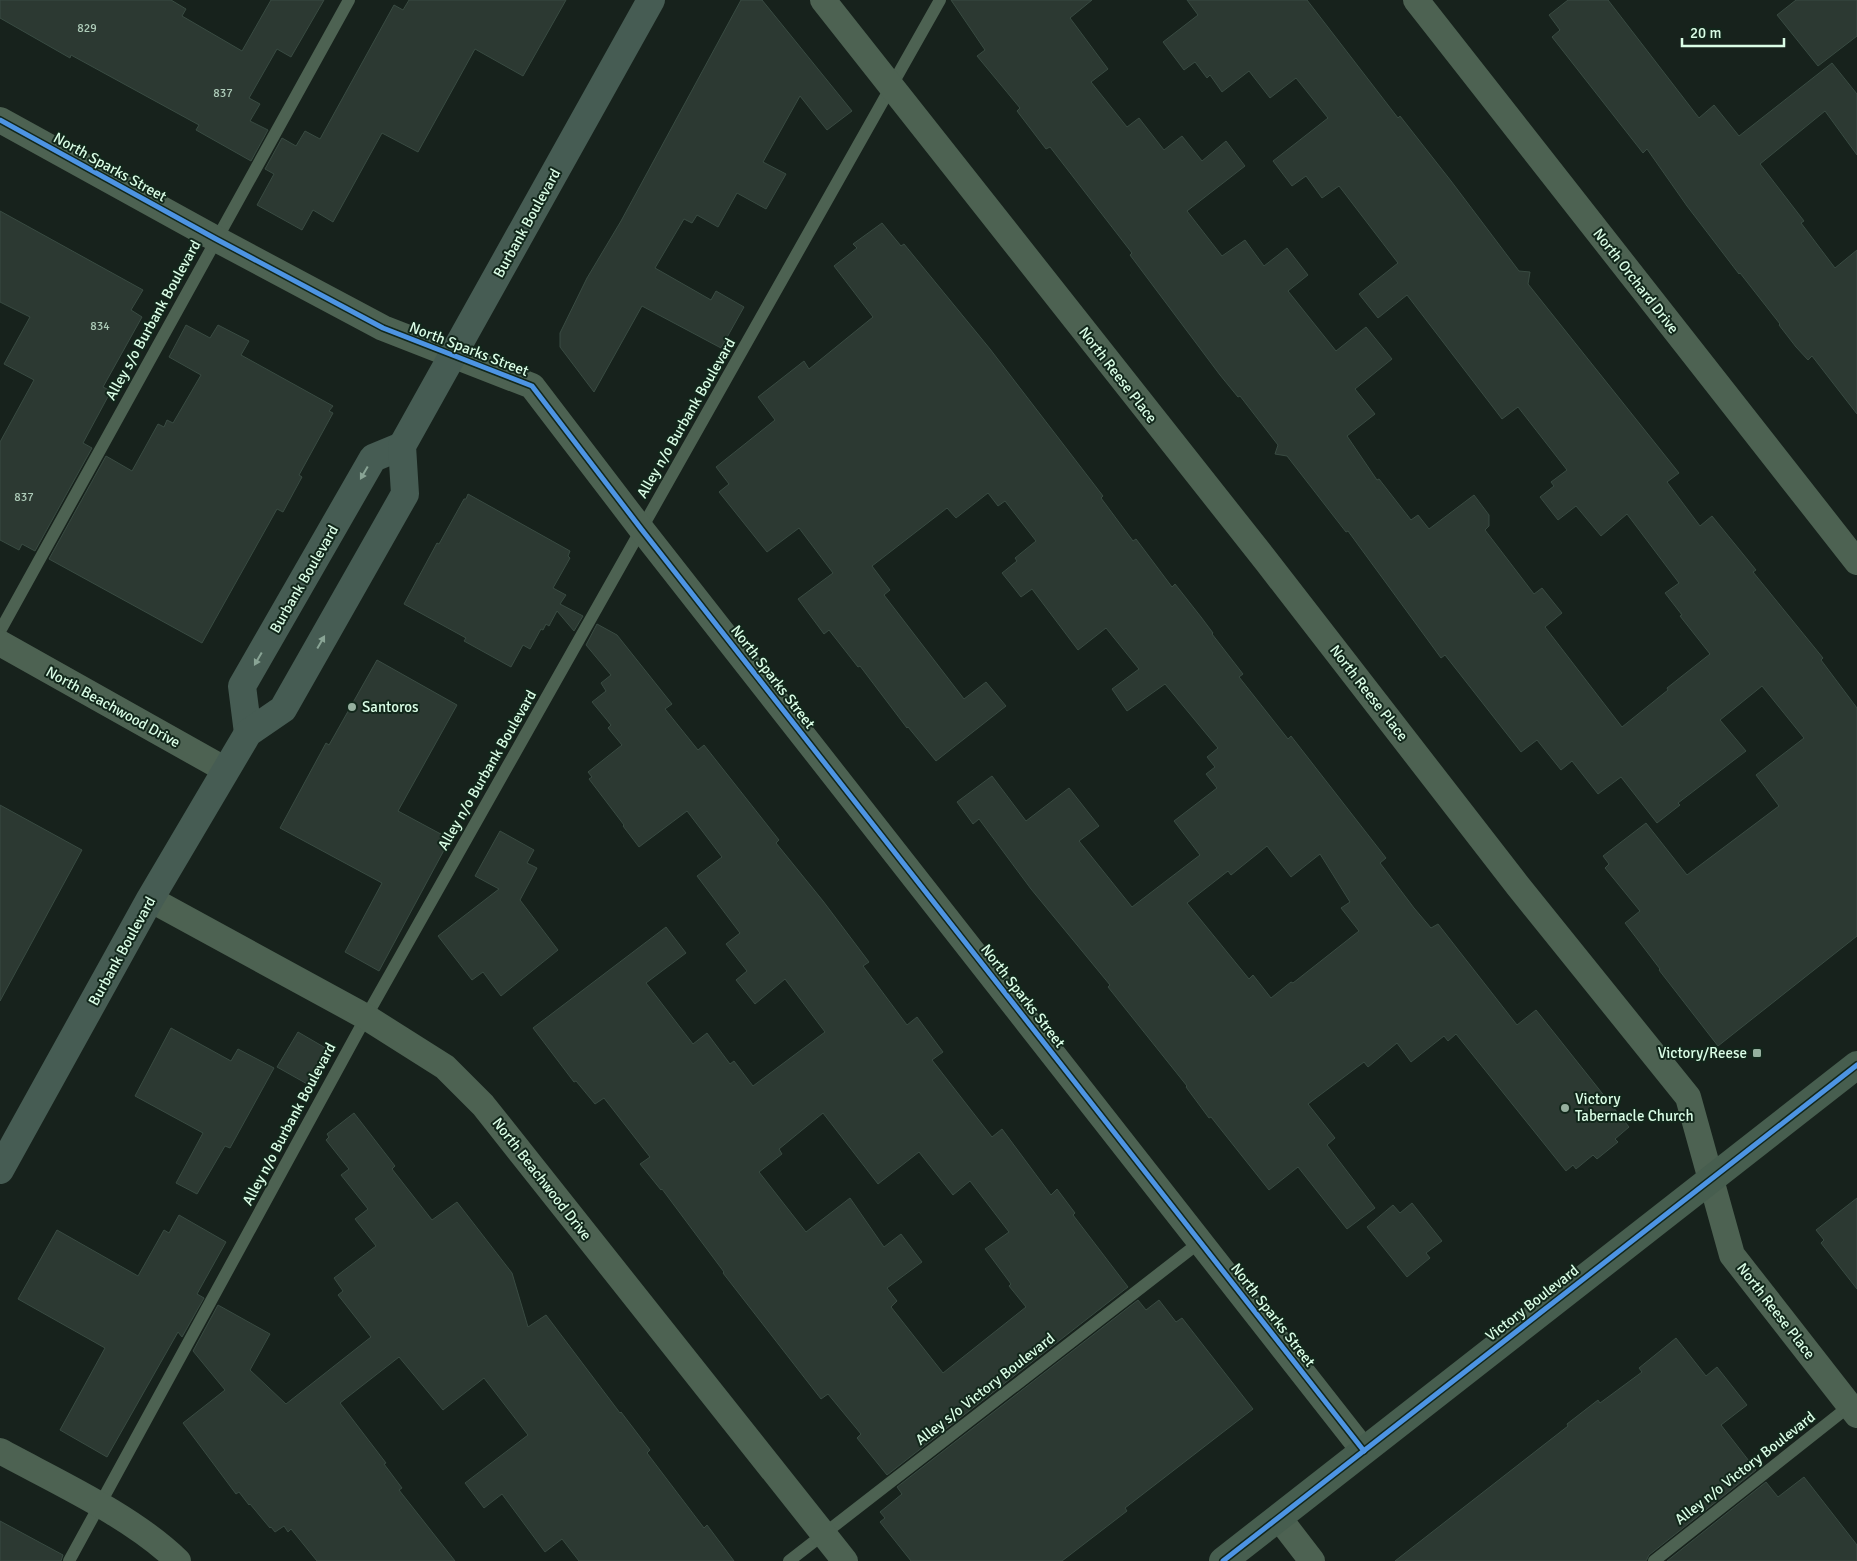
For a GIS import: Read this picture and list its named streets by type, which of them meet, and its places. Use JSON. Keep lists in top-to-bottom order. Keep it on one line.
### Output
{"streets":{"main road":["Burbank Boulevard","Victory Boulevard"],"street":["North Sparks Street","North Orchard Drive","North Reese Place","North Beachwood Drive"],"lane":["Alley s/o Burbank Boulevard","Alley n/o Burbank Boulevard","Alley s/o Victory Boulevard","Alley n/o Victory Boulevard"]},"crossings":[["North Sparks Street","Burbank Boulevard"],["North Sparks Street","Alley s/o Burbank Boulevard"],["North Sparks Street","Alley n/o Burbank Boulevard"],["North Sparks Street","Victory Boulevard"],["North Sparks Street","Alley s/o Victory Boulevard"],["Burbank Boulevard","North Beachwood Drive"],["North Reese Place","Alley n/o Burbank Boulevard"],["North Reese Place","Victory Boulevard"],["North Reese Place","Alley n/o Victory Boulevard"],["Alley n/o Burbank Boulevard","North Beachwood Drive"],["North Beachwood Drive","Alley s/o Victory Boulevard"]],"places":{"other":["Santoros","Victory Tabernacle Church"],"transit":["Victory/Reese"]},"house_numbers":["829","837","834","837"],"scale_bar":"20 m"}
